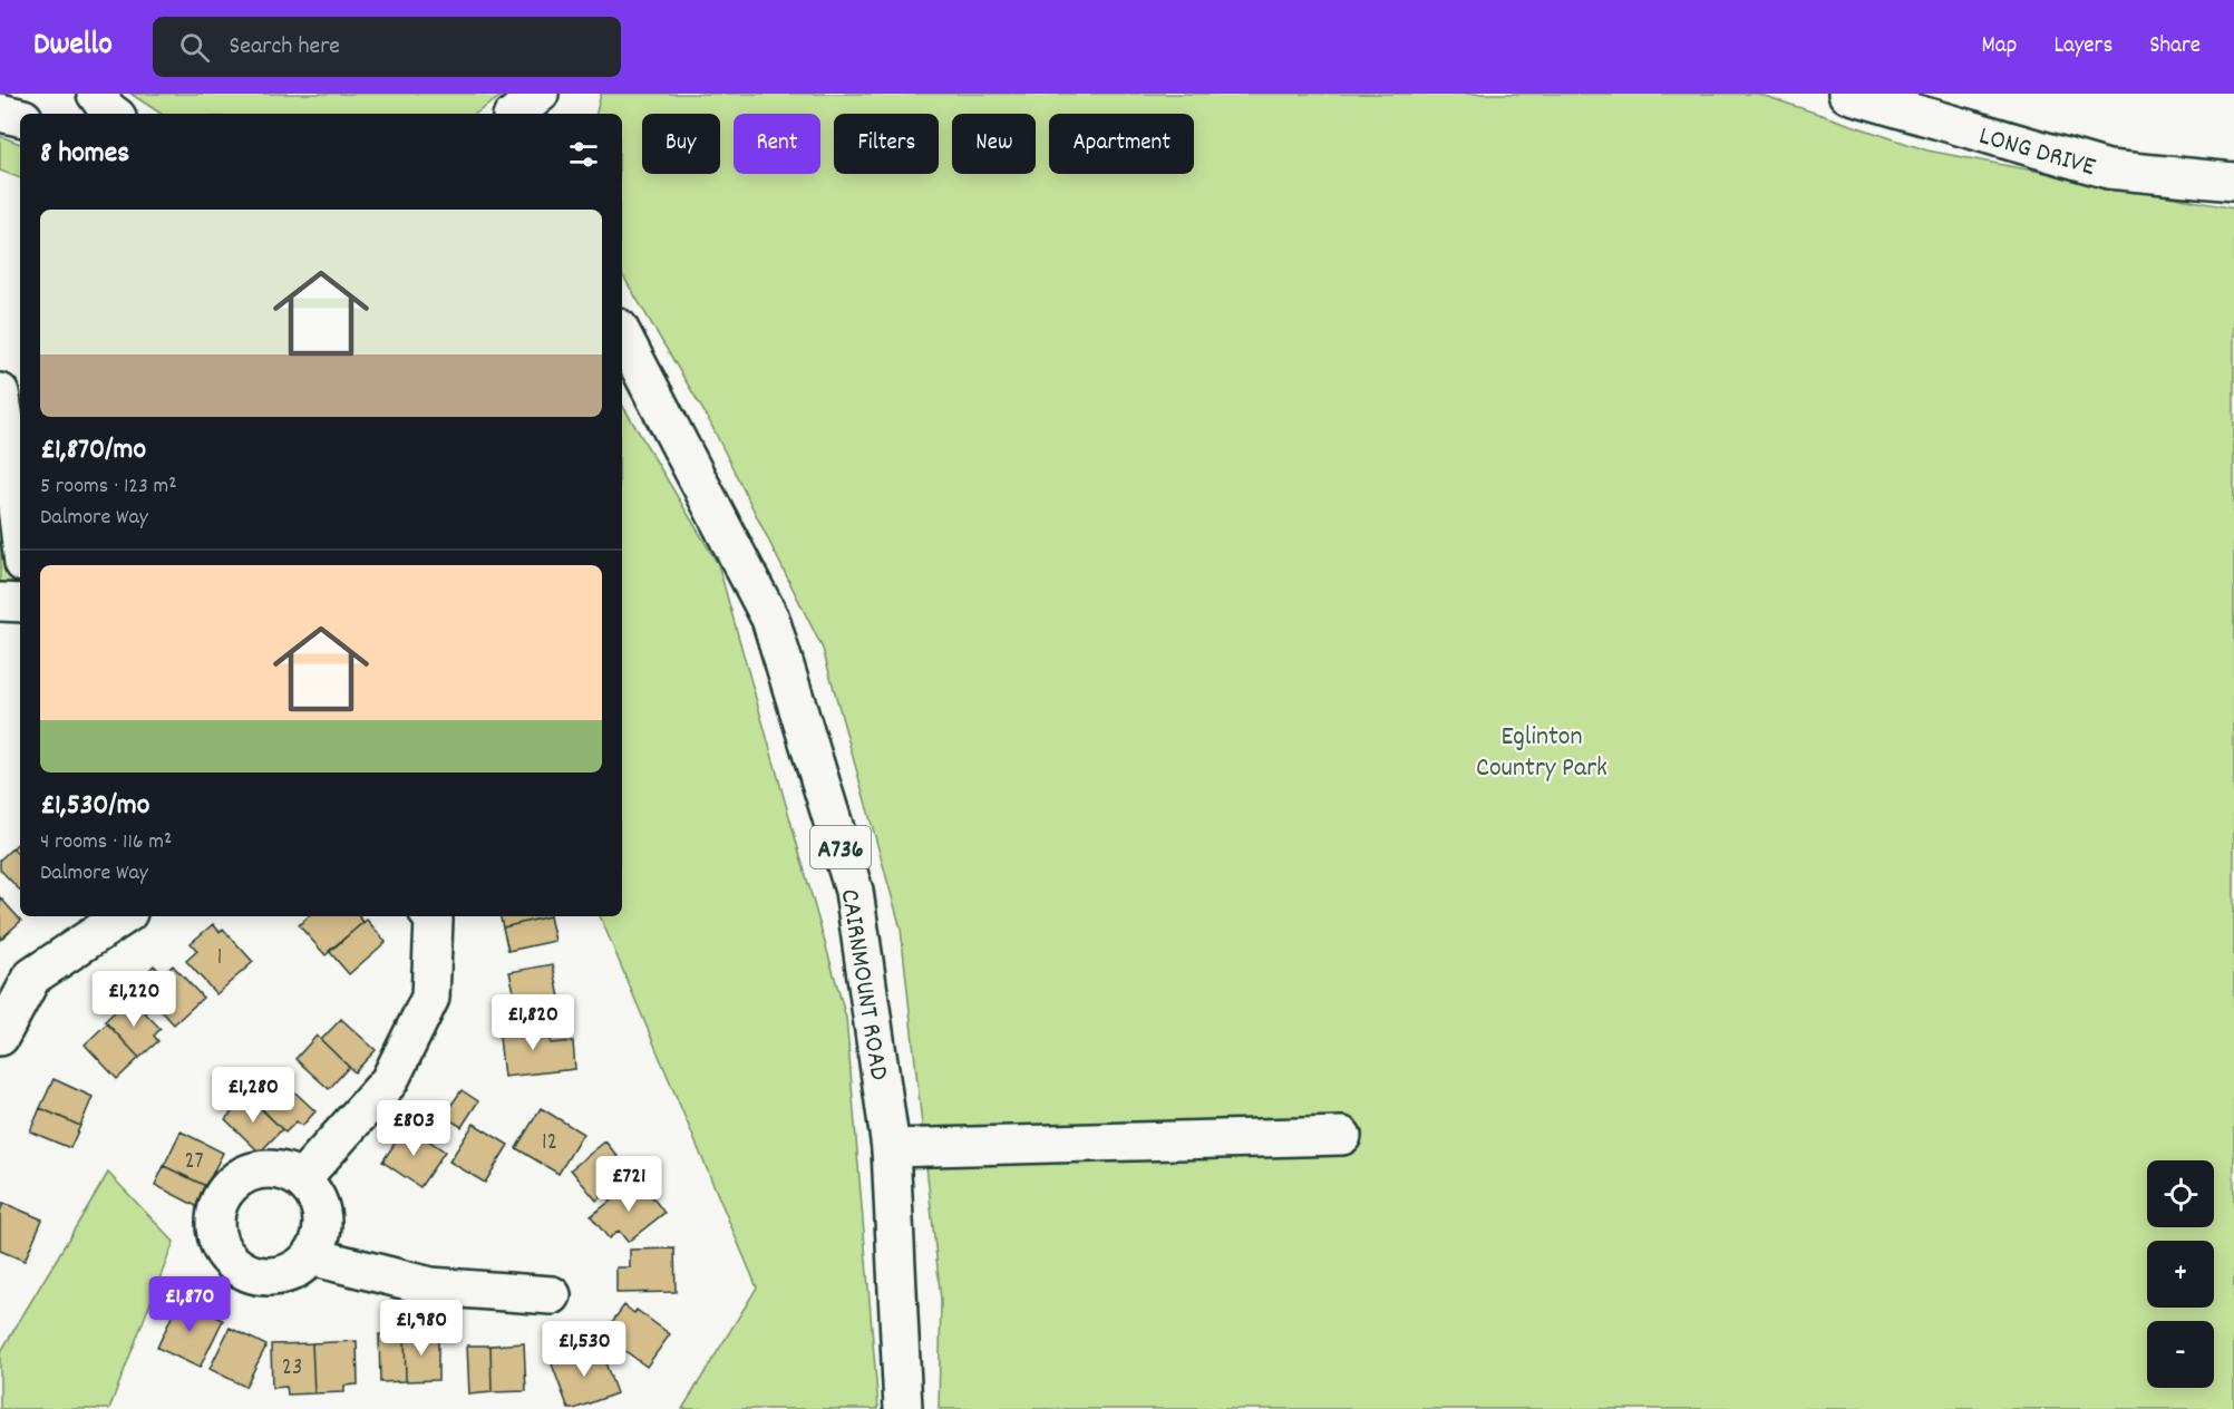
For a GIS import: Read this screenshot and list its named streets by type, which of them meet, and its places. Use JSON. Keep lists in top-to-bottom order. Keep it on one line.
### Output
{"streets":{"main road":["LONG DRIVE","A736","CAIRNMOUNT ROAD"]},"parks":["Eglinton Country Park"],"house_numbers":["1","12","27","23"],"page":{"header":"Dwello","search":"Search here","nav":["Map","Layers","Share"],"chip":["Buy","Rent","Filters","New","Apartment"],"heading":"8 homes","list":[{"name":"£1,870/mo","note":"5 rooms · 123 m² · Dalmore Way"},{"name":"£1,530/mo","note":"4 rooms · 116 m² · Dalmore Way"}],"price":["£1,220","£1,820","£1,280","£803","£721","£1,870","£1,980","£1,530"],"map_buttons":["+","−"]}}
